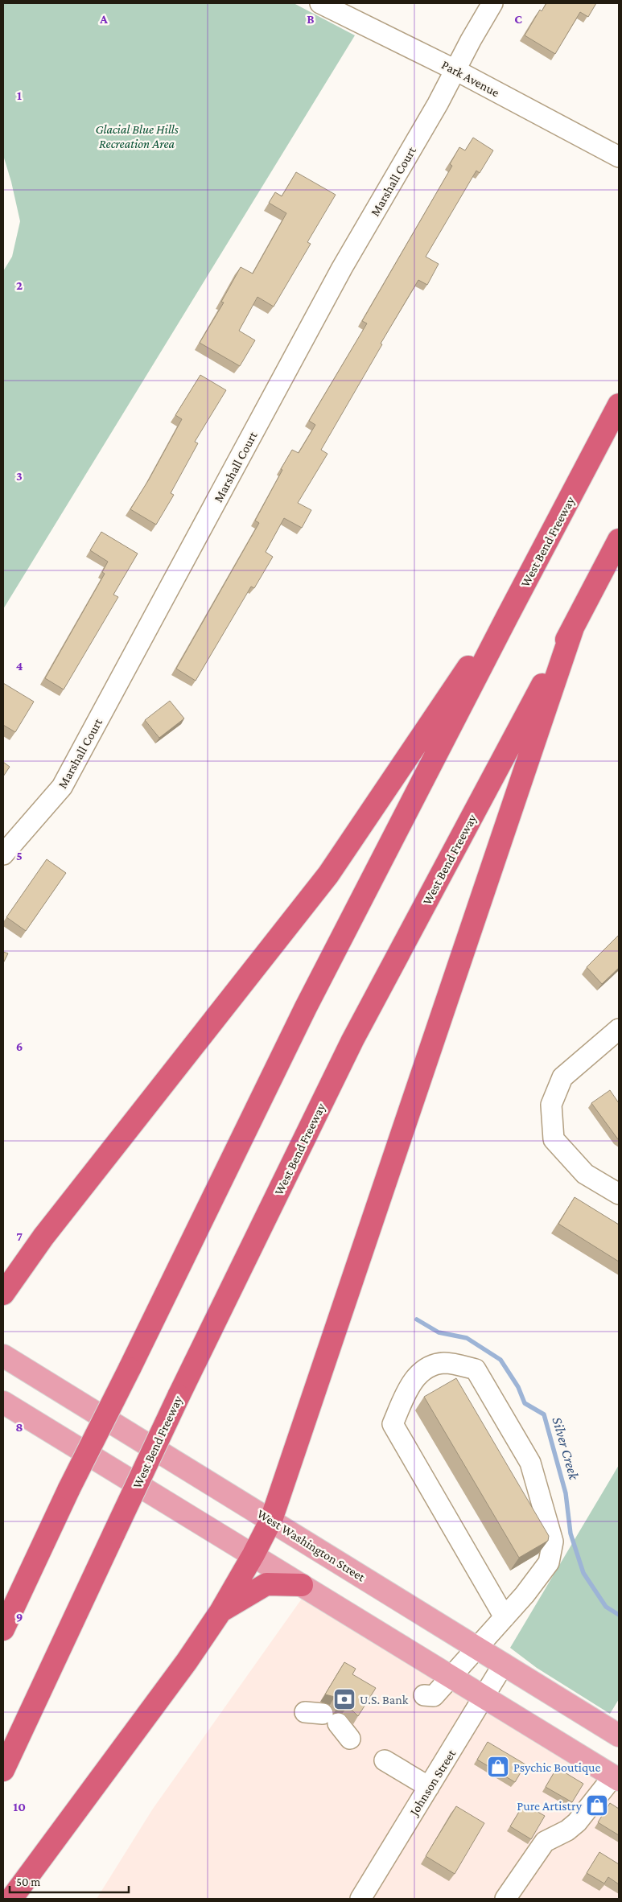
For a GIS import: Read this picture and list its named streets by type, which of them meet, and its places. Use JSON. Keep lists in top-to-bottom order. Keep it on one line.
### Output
{"streets":{"highway":["West Bend Freeway"],"main road":["West Washington Street"],"street":["Park Avenue","Marshall Court","Johnson Street"]},"crossings":[["Park Avenue","Marshall Court"],["West Washington Street","Johnson Street"]],"water":["Silver Creek"],"parks":["Glacial Blue Hills Recreation Area"],"places":{"bank":["U.S. Bank"],"shop":["Psychic Boutique","Pure Artistry"]},"scale_bar":"50 m","grid":{"columns":["A","B","C"],"rows":["1","2","3","4","5","6","7","8","9","10"]}}
